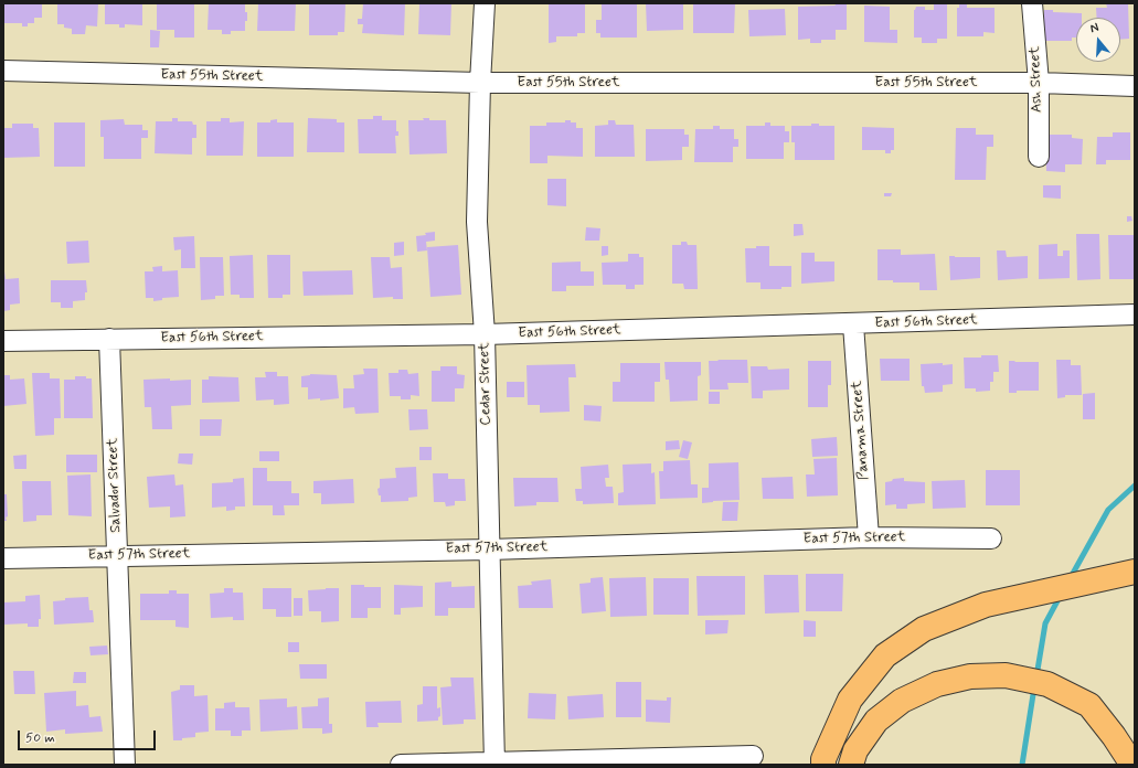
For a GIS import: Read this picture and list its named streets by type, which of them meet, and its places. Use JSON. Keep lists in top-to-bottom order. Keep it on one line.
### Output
{"streets":{"street":["East 55th Street","Ash Street","East 56th Street","Cedar Street","Panama Street","Salvador Street","East 57th Street"]},"crossings":[["East 55th Street","Ash Street"],["East 55th Street","Cedar Street"],["East 56th Street","Cedar Street"],["East 56th Street","Panama Street"],["East 56th Street","Salvador Street"],["Cedar Street","East 57th Street"],["Panama Street","East 57th Street"],["Salvador Street","East 57th Street"]],"scale_bar":"50 m","north":"top"}
